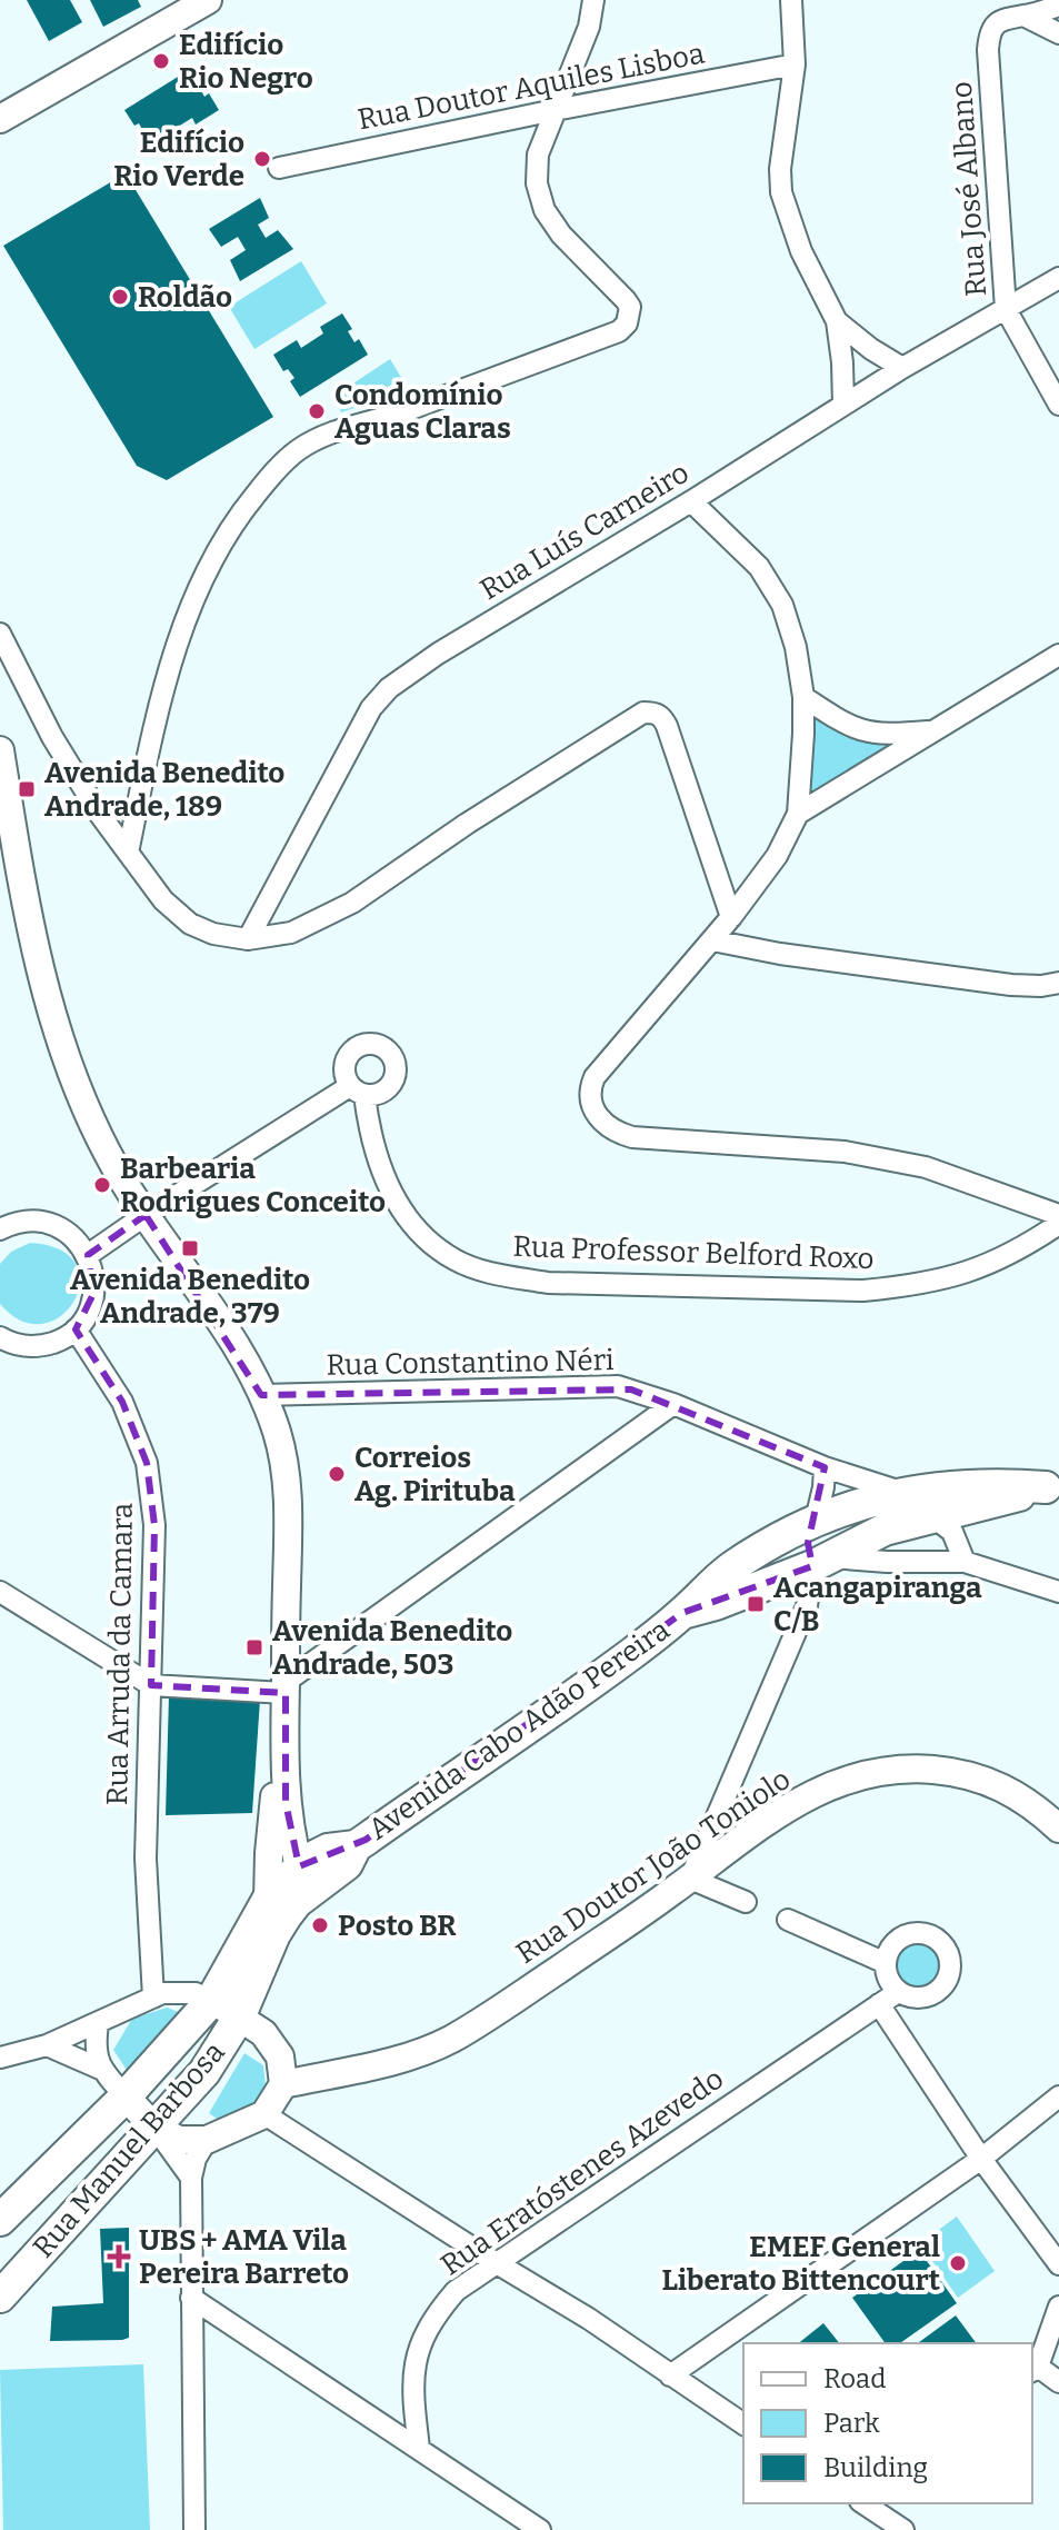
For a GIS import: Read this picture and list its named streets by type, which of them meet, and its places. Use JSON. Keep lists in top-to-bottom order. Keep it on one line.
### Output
{"streets":{"main road":["Avenida Cabo Adão Pereira","Rua Doutor João Toniolo","Rua Manuel Barbosa"],"street":["Rua Doutor Aquiles Lisboa","Rua José Albano","Rua Luís Carneiro","Rua Professor Belford Roxo","Rua Constantino Néri","Rua Arruda da Camara","Rua Eratóstenes Azevedo"]},"crossings":[["Rua José Albano","Rua Luís Carneiro"],["Rua Constantino Néri","Avenida Cabo Adão Pereira"],["Avenida Cabo Adão Pereira","Rua Manuel Barbosa"]],"places":{"other":["Edifício Rio Negro","Edifício Rio Verde","Roldão","Condomínio Aguas Claras","Barbearia Rodrigues Conceito","Correios Ag. Pirituba","Posto BR","EMEF General Liberato Bittencourt"],"transit":["Avenida Benedito Andrade, 189","Avenida Benedito Andrade, 379","Acangapiranga C/B","Avenida Benedito Andrade, 503"],"health":["UBS + AMA Vila Pereira Barreto"]},"legend":["Road","Park","Building"]}
